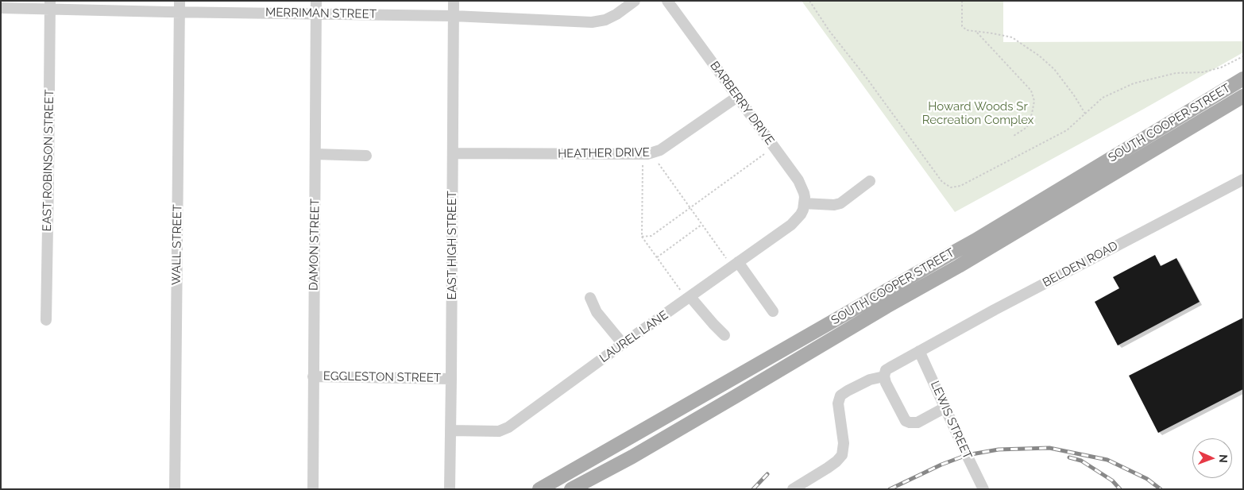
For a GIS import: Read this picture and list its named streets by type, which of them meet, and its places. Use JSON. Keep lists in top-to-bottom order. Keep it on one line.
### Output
{"streets":{"main road":["SOUTH COOPER STREET"],"street":["MERRIMAN STREET","BARBERRY DRIVE","HEATHER DRIVE","EAST ROBINSON STREET","WALL STREET","DAMON STREET","EAST HIGH STREET","BELDEN ROAD","LAUREL LANE","EGGLESTON STREET","LEWIS STREET"]},"crossings":[["MERRIMAN STREET","EAST ROBINSON STREET"],["MERRIMAN STREET","WALL STREET"],["MERRIMAN STREET","DAMON STREET"],["MERRIMAN STREET","EAST HIGH STREET"],["BARBERRY DRIVE","HEATHER DRIVE"],["BARBERRY DRIVE","LAUREL LANE"],["HEATHER DRIVE","EAST HIGH STREET"],["DAMON STREET","EGGLESTON STREET"],["EAST HIGH STREET","LAUREL LANE"],["EAST HIGH STREET","EGGLESTON STREET"],["BELDEN ROAD","LEWIS STREET"]],"parks":["Howard Woods Sr Recreation Complex"],"north":"right"}
